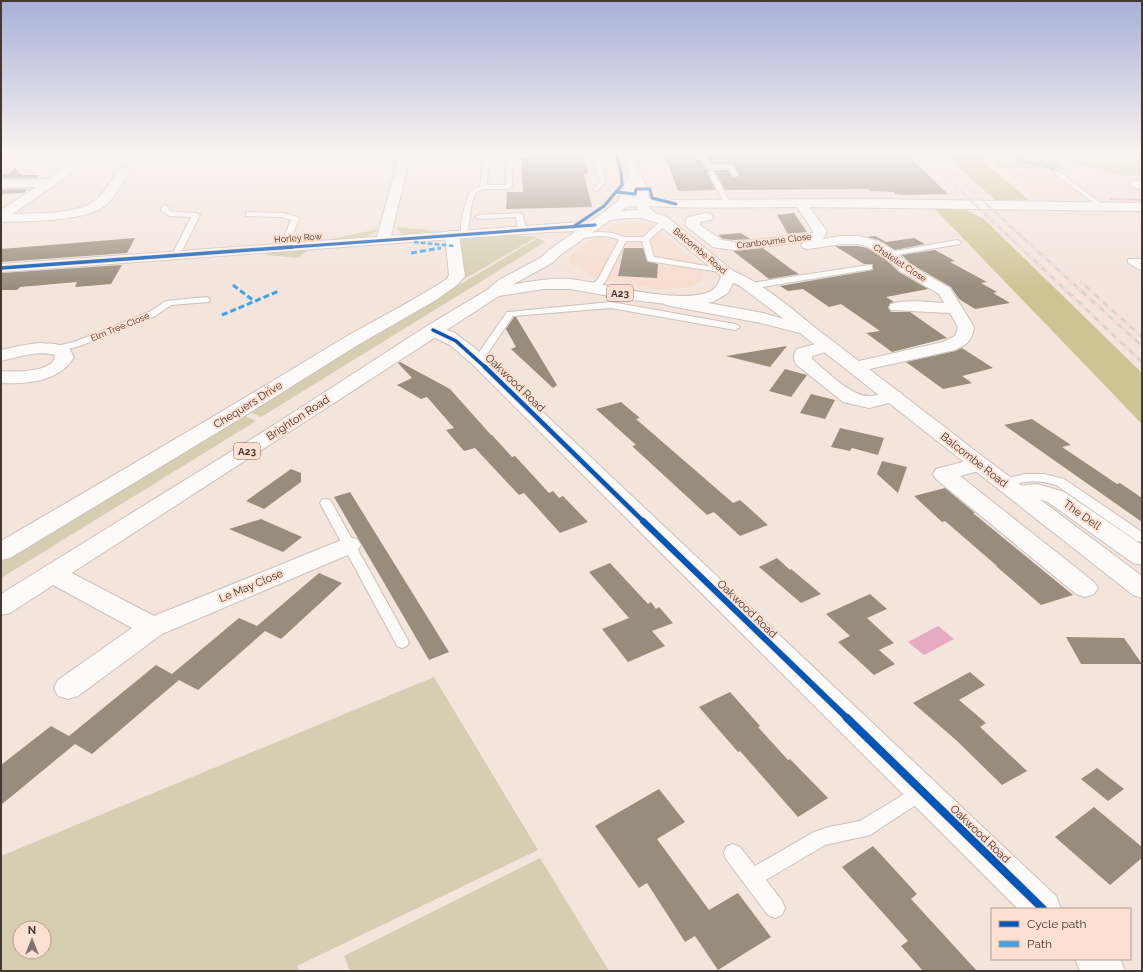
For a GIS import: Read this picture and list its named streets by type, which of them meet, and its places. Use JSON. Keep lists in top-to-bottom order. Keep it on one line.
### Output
{"streets":{"street":["Horley Row","Cranbourne Close","Balcombe Road","Chatelet Close","A23","Oakwood Road","Chequers Drive","Brighton Road","The Dell","Le May Close"],"lane":["Elm Tree Close"]},"crossings":[["Horley Row","A23"],["Horley Row","Chequers Drive"],["Horley Row","Brighton Road"],["Balcombe Road","Chatelet Close"],["Balcombe Road","A23"],["Balcombe Road","Brighton Road"],["Balcombe Road","The Dell"],["A23","Brighton Road"],["Oakwood Road","Brighton Road"]],"legend":["Cycle path","Path"],"north":"top"}
